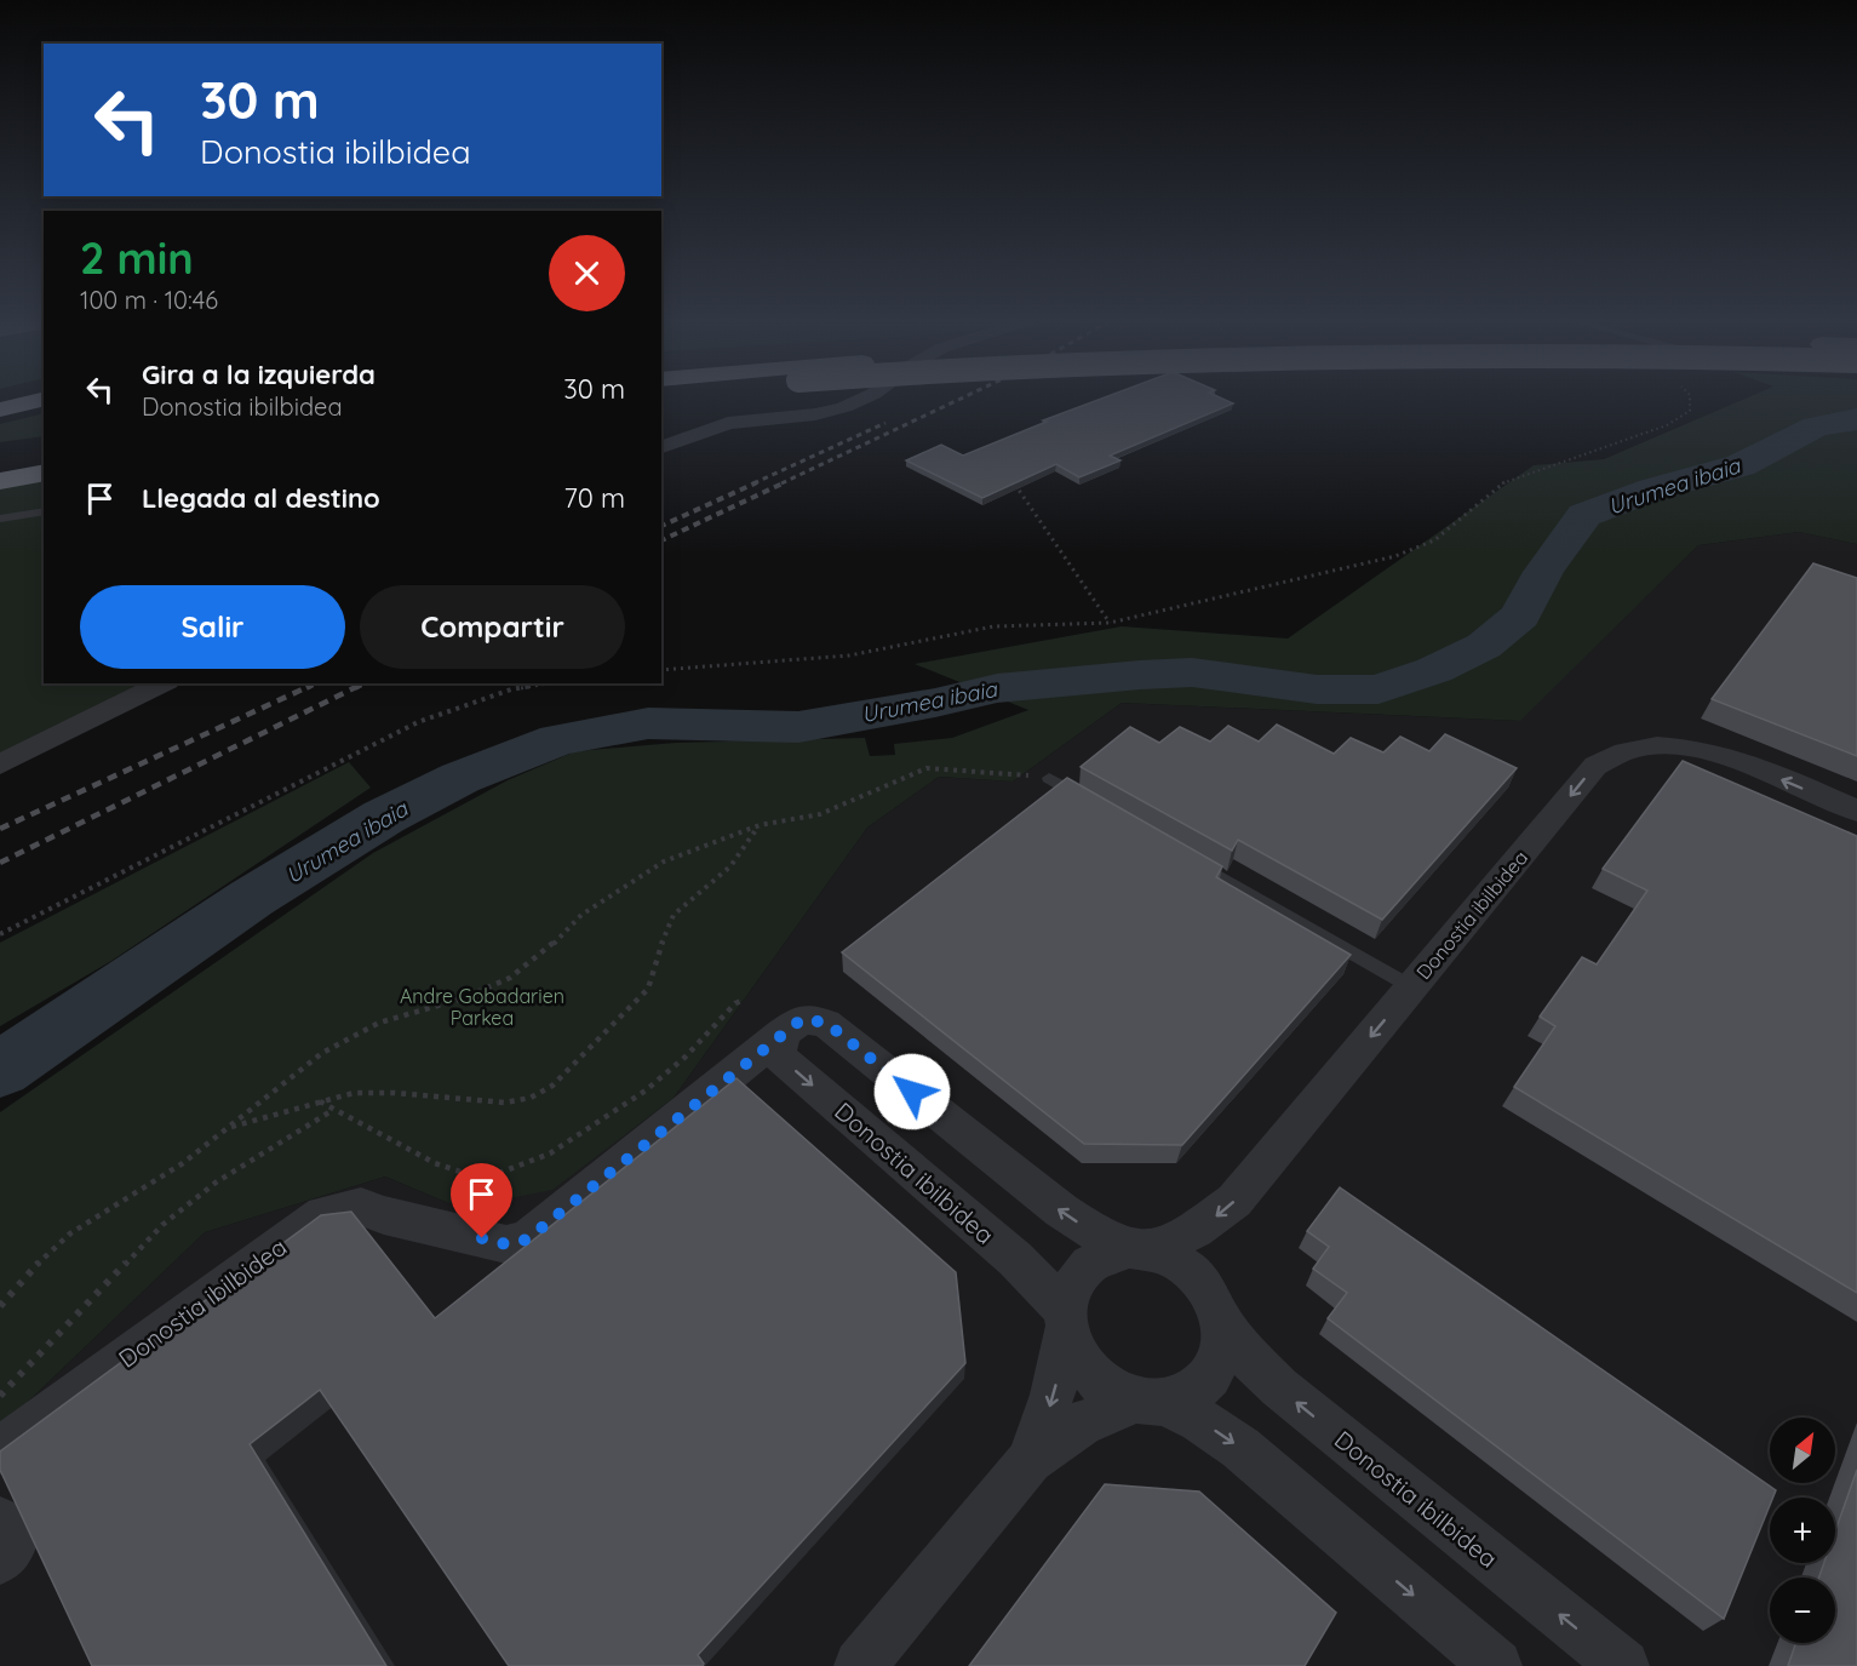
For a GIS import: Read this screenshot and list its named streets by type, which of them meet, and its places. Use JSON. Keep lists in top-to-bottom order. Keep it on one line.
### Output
{"streets":{"street":["Donostia ibilbidea"]},"water":["Urumea ibaia"],"parks":["Andre Gobadarien Parkea"],"north":"top right","page":{"turn":["30 m","Donostia ibilbidea"],"heading":["2 min","100 m · 10:46"],"list":[{"name":"Gira a la izquierda","note":"Donostia ibilbidea","value":"30 m"},{"name":"Llegada al destino","value":"70 m"}],"buttons":["Salir","Compartir"],"map_buttons":["+","−"]}}
